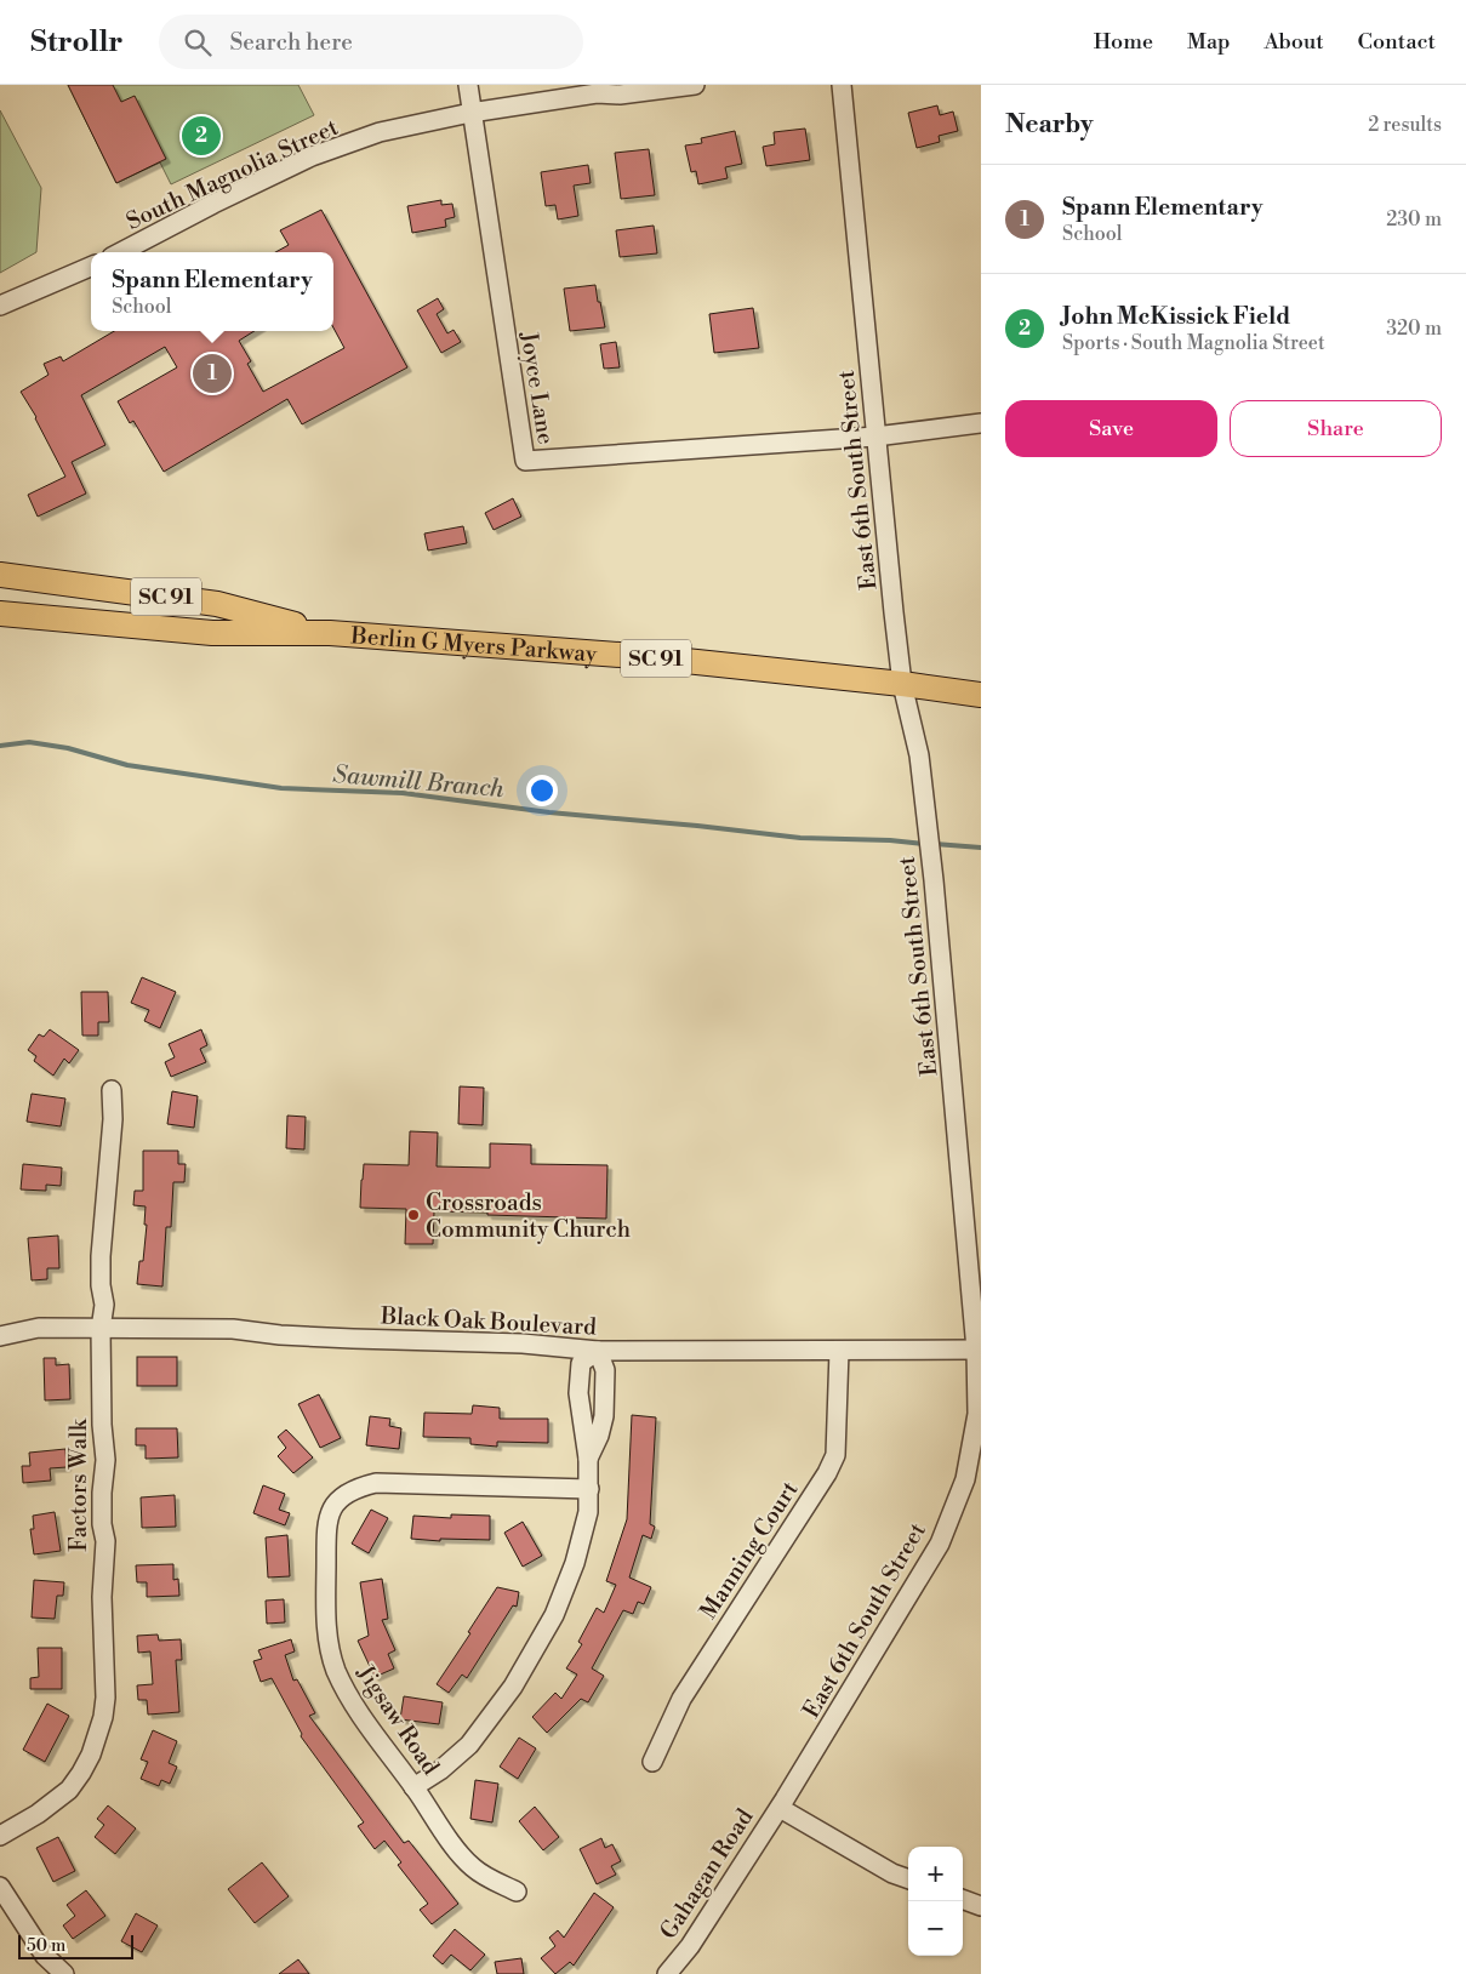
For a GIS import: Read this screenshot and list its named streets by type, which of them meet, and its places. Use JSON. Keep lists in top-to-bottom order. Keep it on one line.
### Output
{"streets":{"main road":["SC 91","Berlin G Myers Parkway"],"street":["South Magnolia Street","Joyce Lane","East 6th South Street","Black Oak Boulevard","Factors Walk","Manning Court","Jigsaw Road","Gahagan Road"]},"crossings":[["South Magnolia Street","Joyce Lane"],["Joyce Lane","East 6th South Street"],["East 6th South Street","Berlin G Myers Parkway"],["East 6th South Street","Black Oak Boulevard"],["East 6th South Street","Gahagan Road"],["Black Oak Boulevard","Factors Walk"],["Black Oak Boulevard","Manning Court"]],"water":["Sawmill Branch"],"places":["Crossroads Community Church"],"scale_bar":"50 m","page":{"header":"Strollr","search":"Search here","nav":["Home","Map","About","Contact"],"heading":["Nearby","2 results"],"pins":["2","1"],"list":[{"mark":"1","name":"Spann Elementary","note":"School","value":"230 m"},{"mark":"2","name":"John McKissick Field","note":"Sports · South Magnolia Street","value":"320 m"}],"popup":["Spann Elementary","School"],"buttons":["Save","Share"],"map_buttons":["+","−"],"scale":"50 m"}}
